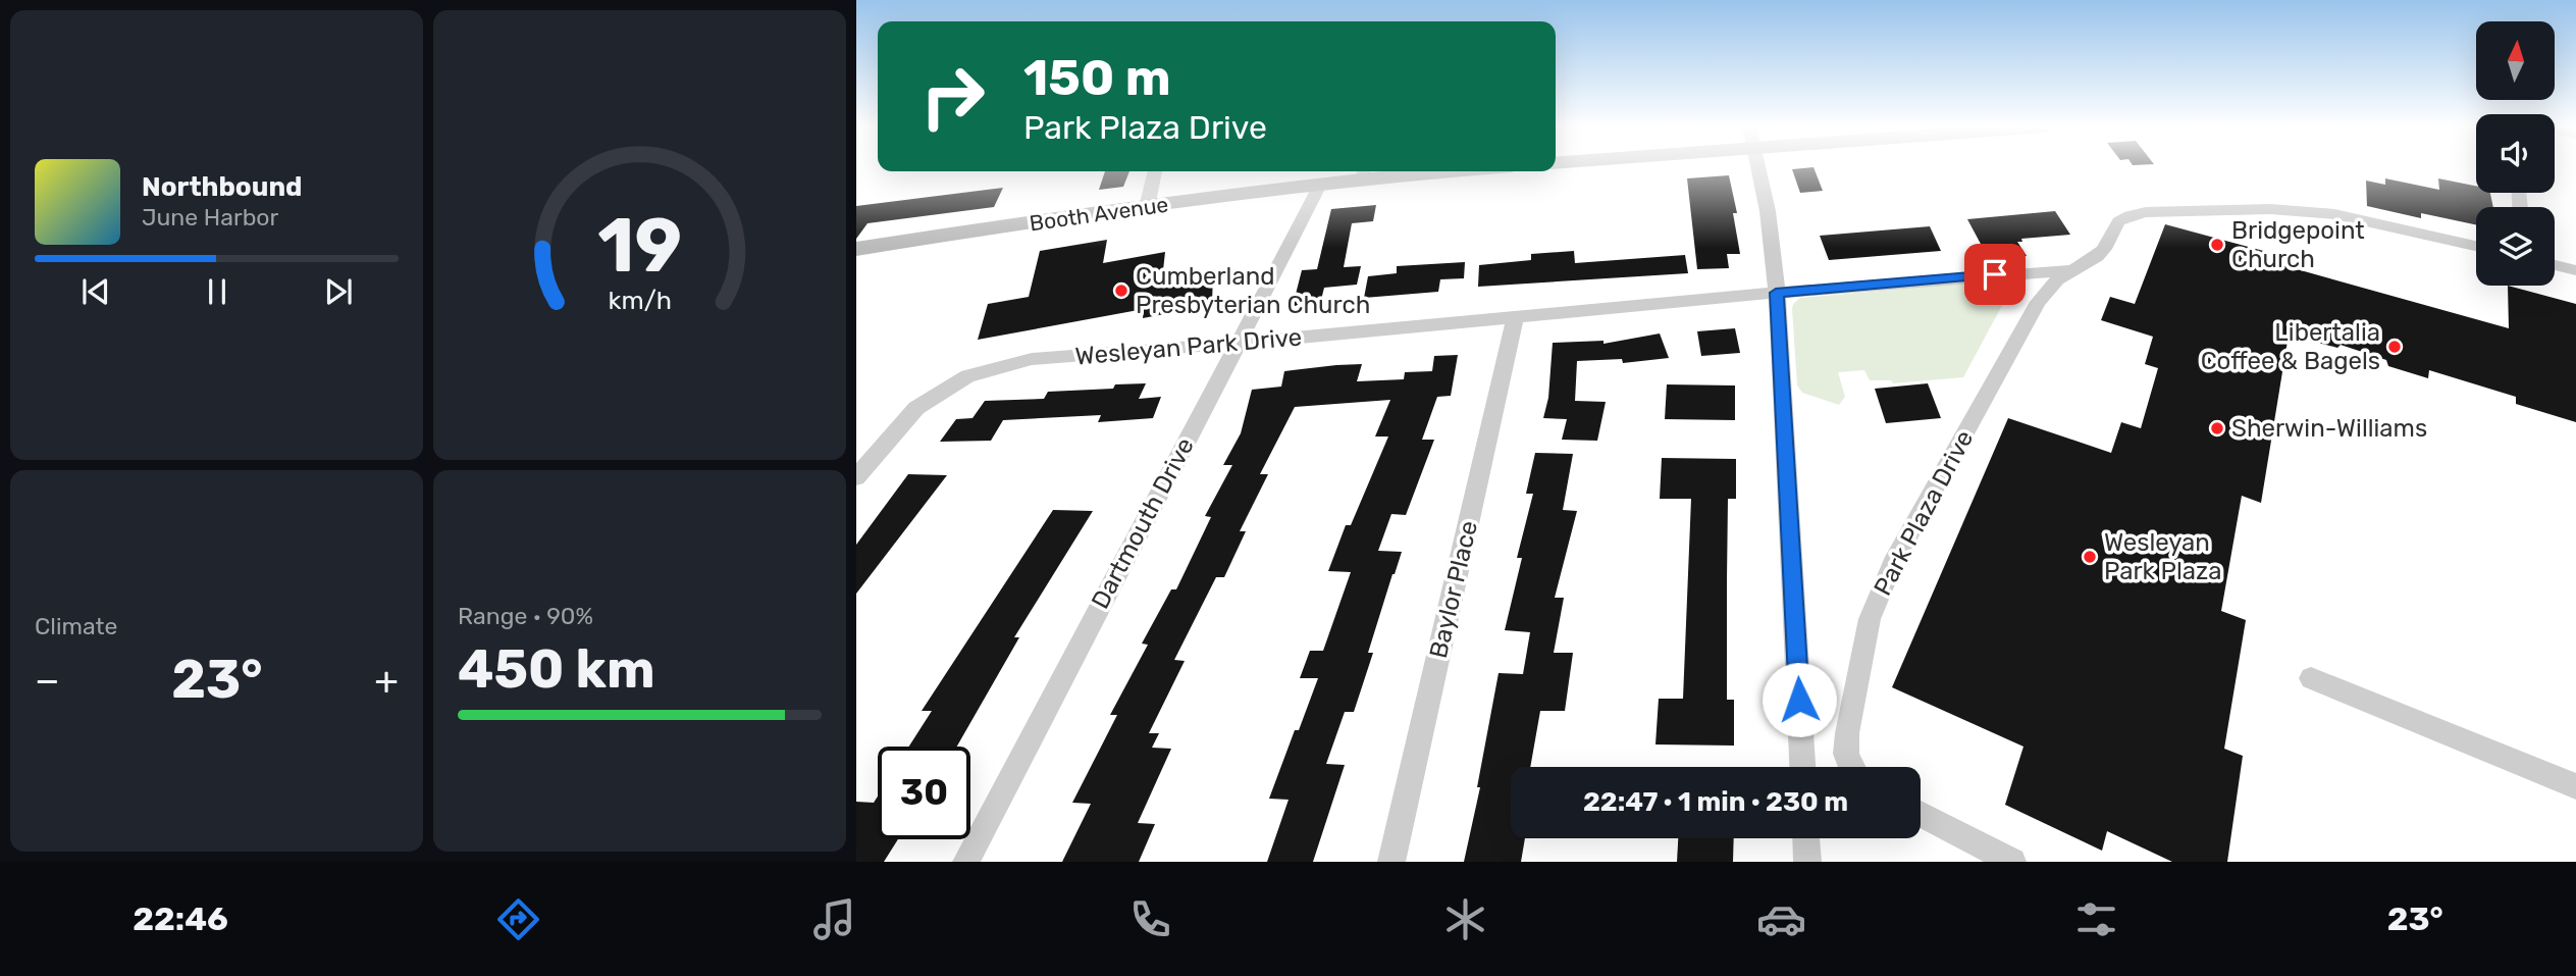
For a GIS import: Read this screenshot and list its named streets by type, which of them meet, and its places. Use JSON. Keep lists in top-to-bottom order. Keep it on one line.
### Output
{"streets":{"street":["Booth Avenue","Wesleyan Park Drive","Park Plaza Drive","Dartmouth Drive","Baylor Place"]},"crossings":[["Booth Avenue","Dartmouth Drive"],["Wesleyan Park Drive","Park Plaza Drive"],["Wesleyan Park Drive","Dartmouth Drive"],["Wesleyan Park Drive","Baylor Place"]],"places":["Bridgepoint Church","Cumberland Presbyterian Church","Libertalia Coffee & Bagels","Sherwin-Williams","Wesleyan Park Plaza"],"north":"top","page":{"turn":["150 m","Park Plaza Drive"],"song":["Northbound","June Harbor"],"tile":["Climate",["Range · 90%","450 km"]],"heat":["−","23°","+"],"limit":"30","trip":"22:47 · 1 min · 230 m","tabs":["22:46","23°"],"gauge":["19","km/h"]}}
